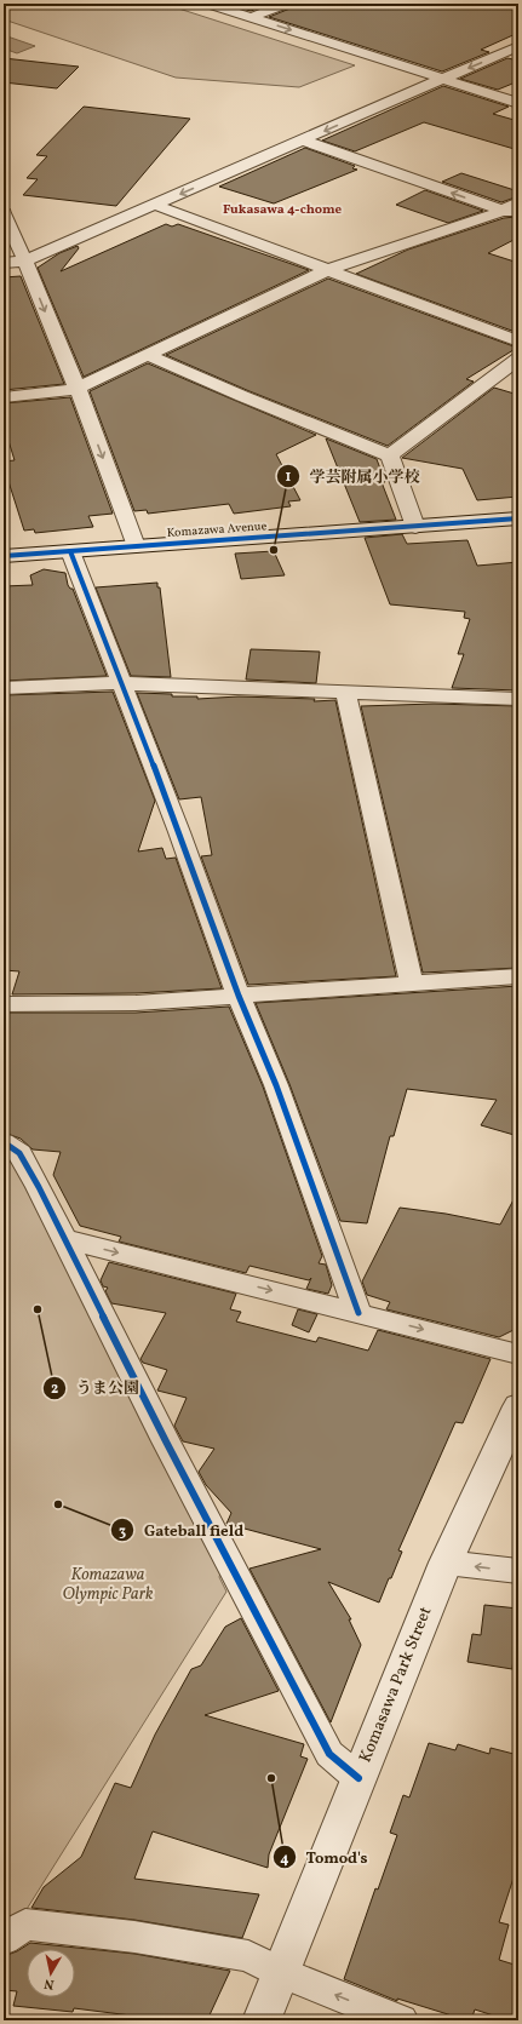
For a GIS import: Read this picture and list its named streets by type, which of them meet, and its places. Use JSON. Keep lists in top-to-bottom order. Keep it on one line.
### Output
{"streets":{"main road":["Komazawa Avenue","Komasawa Park Street"]},"districts":["Fukasawa 4-chome"],"parks":["Komazawa Olympic Park"],"places":["学芸附属小学校","うま公園","Gateball field","Tomod's"],"north":"bottom"}
